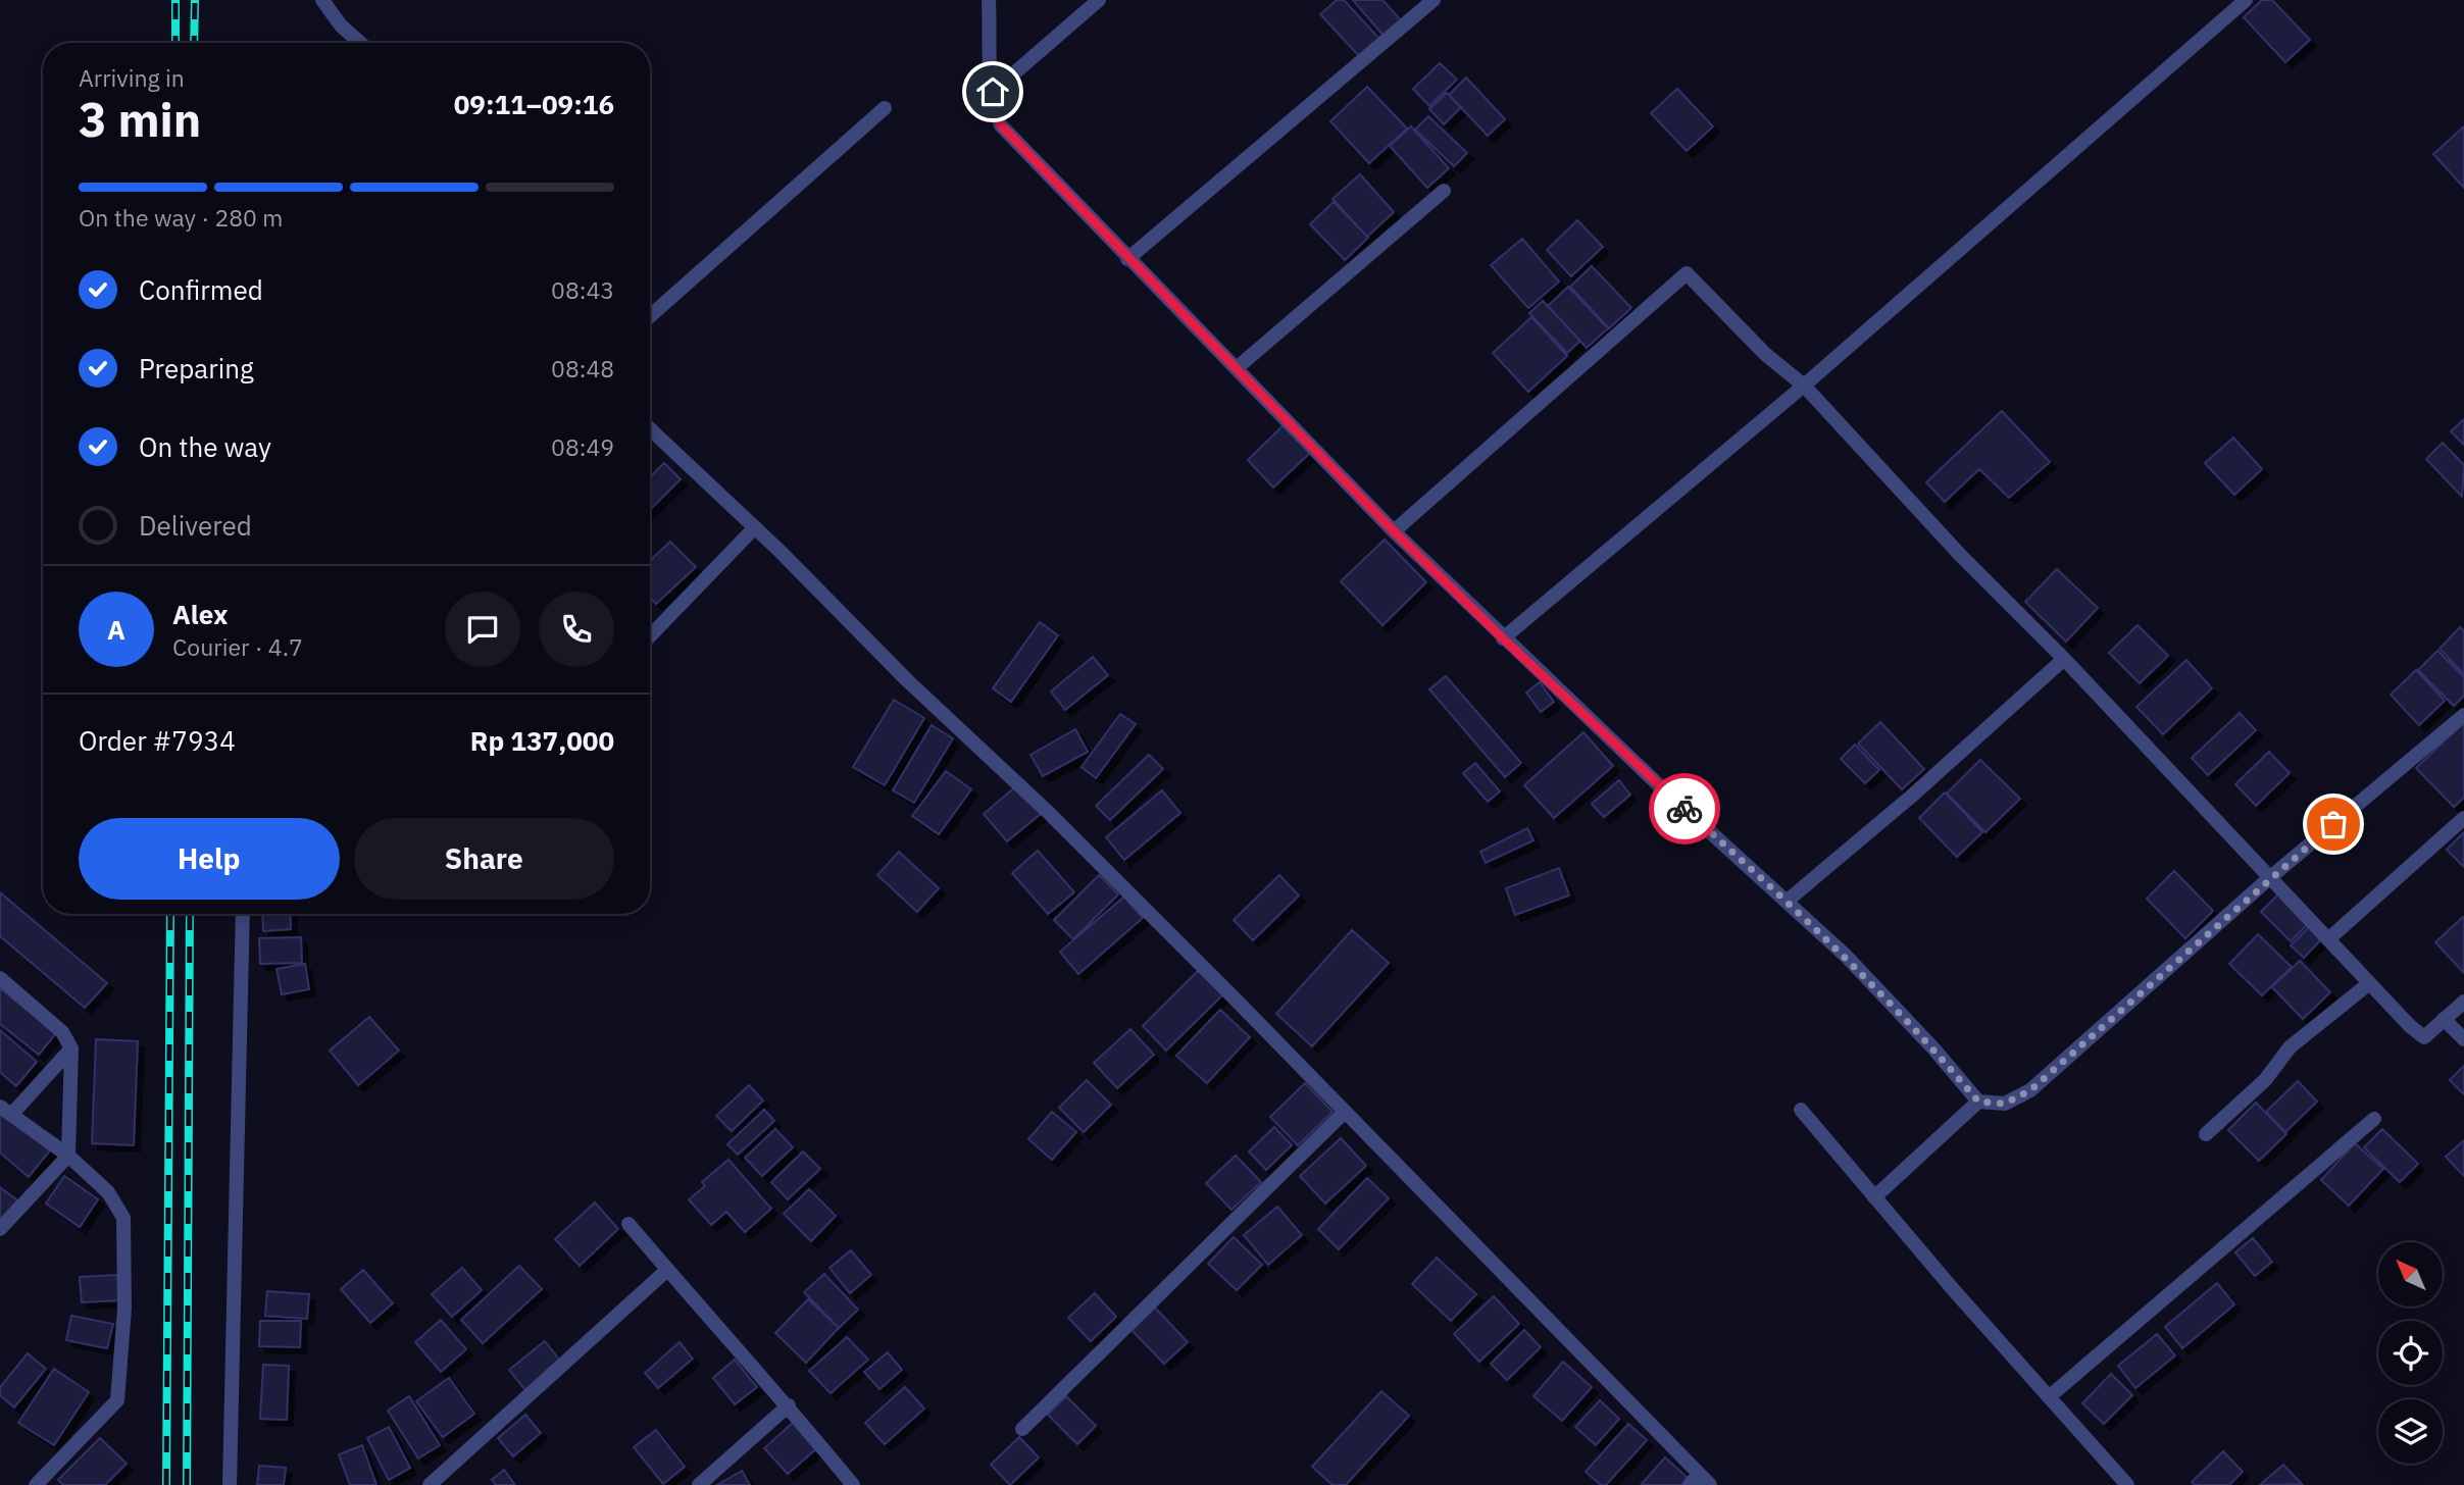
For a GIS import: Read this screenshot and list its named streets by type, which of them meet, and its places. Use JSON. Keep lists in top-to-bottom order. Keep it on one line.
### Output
{"north":"top left","page":{"heading":["3 min","Arriving in","09:11–09:16"],"panel":["Alex","Courier · 4.7","Order #7934","Rp 137,000"],"bar":"On the way · 280 m","list":[["Confirmed","08:43"],["Preparing","08:48"],["On the way","08:49"],"Delivered"],"round":"A","buttons":["Help","Share"]}}
